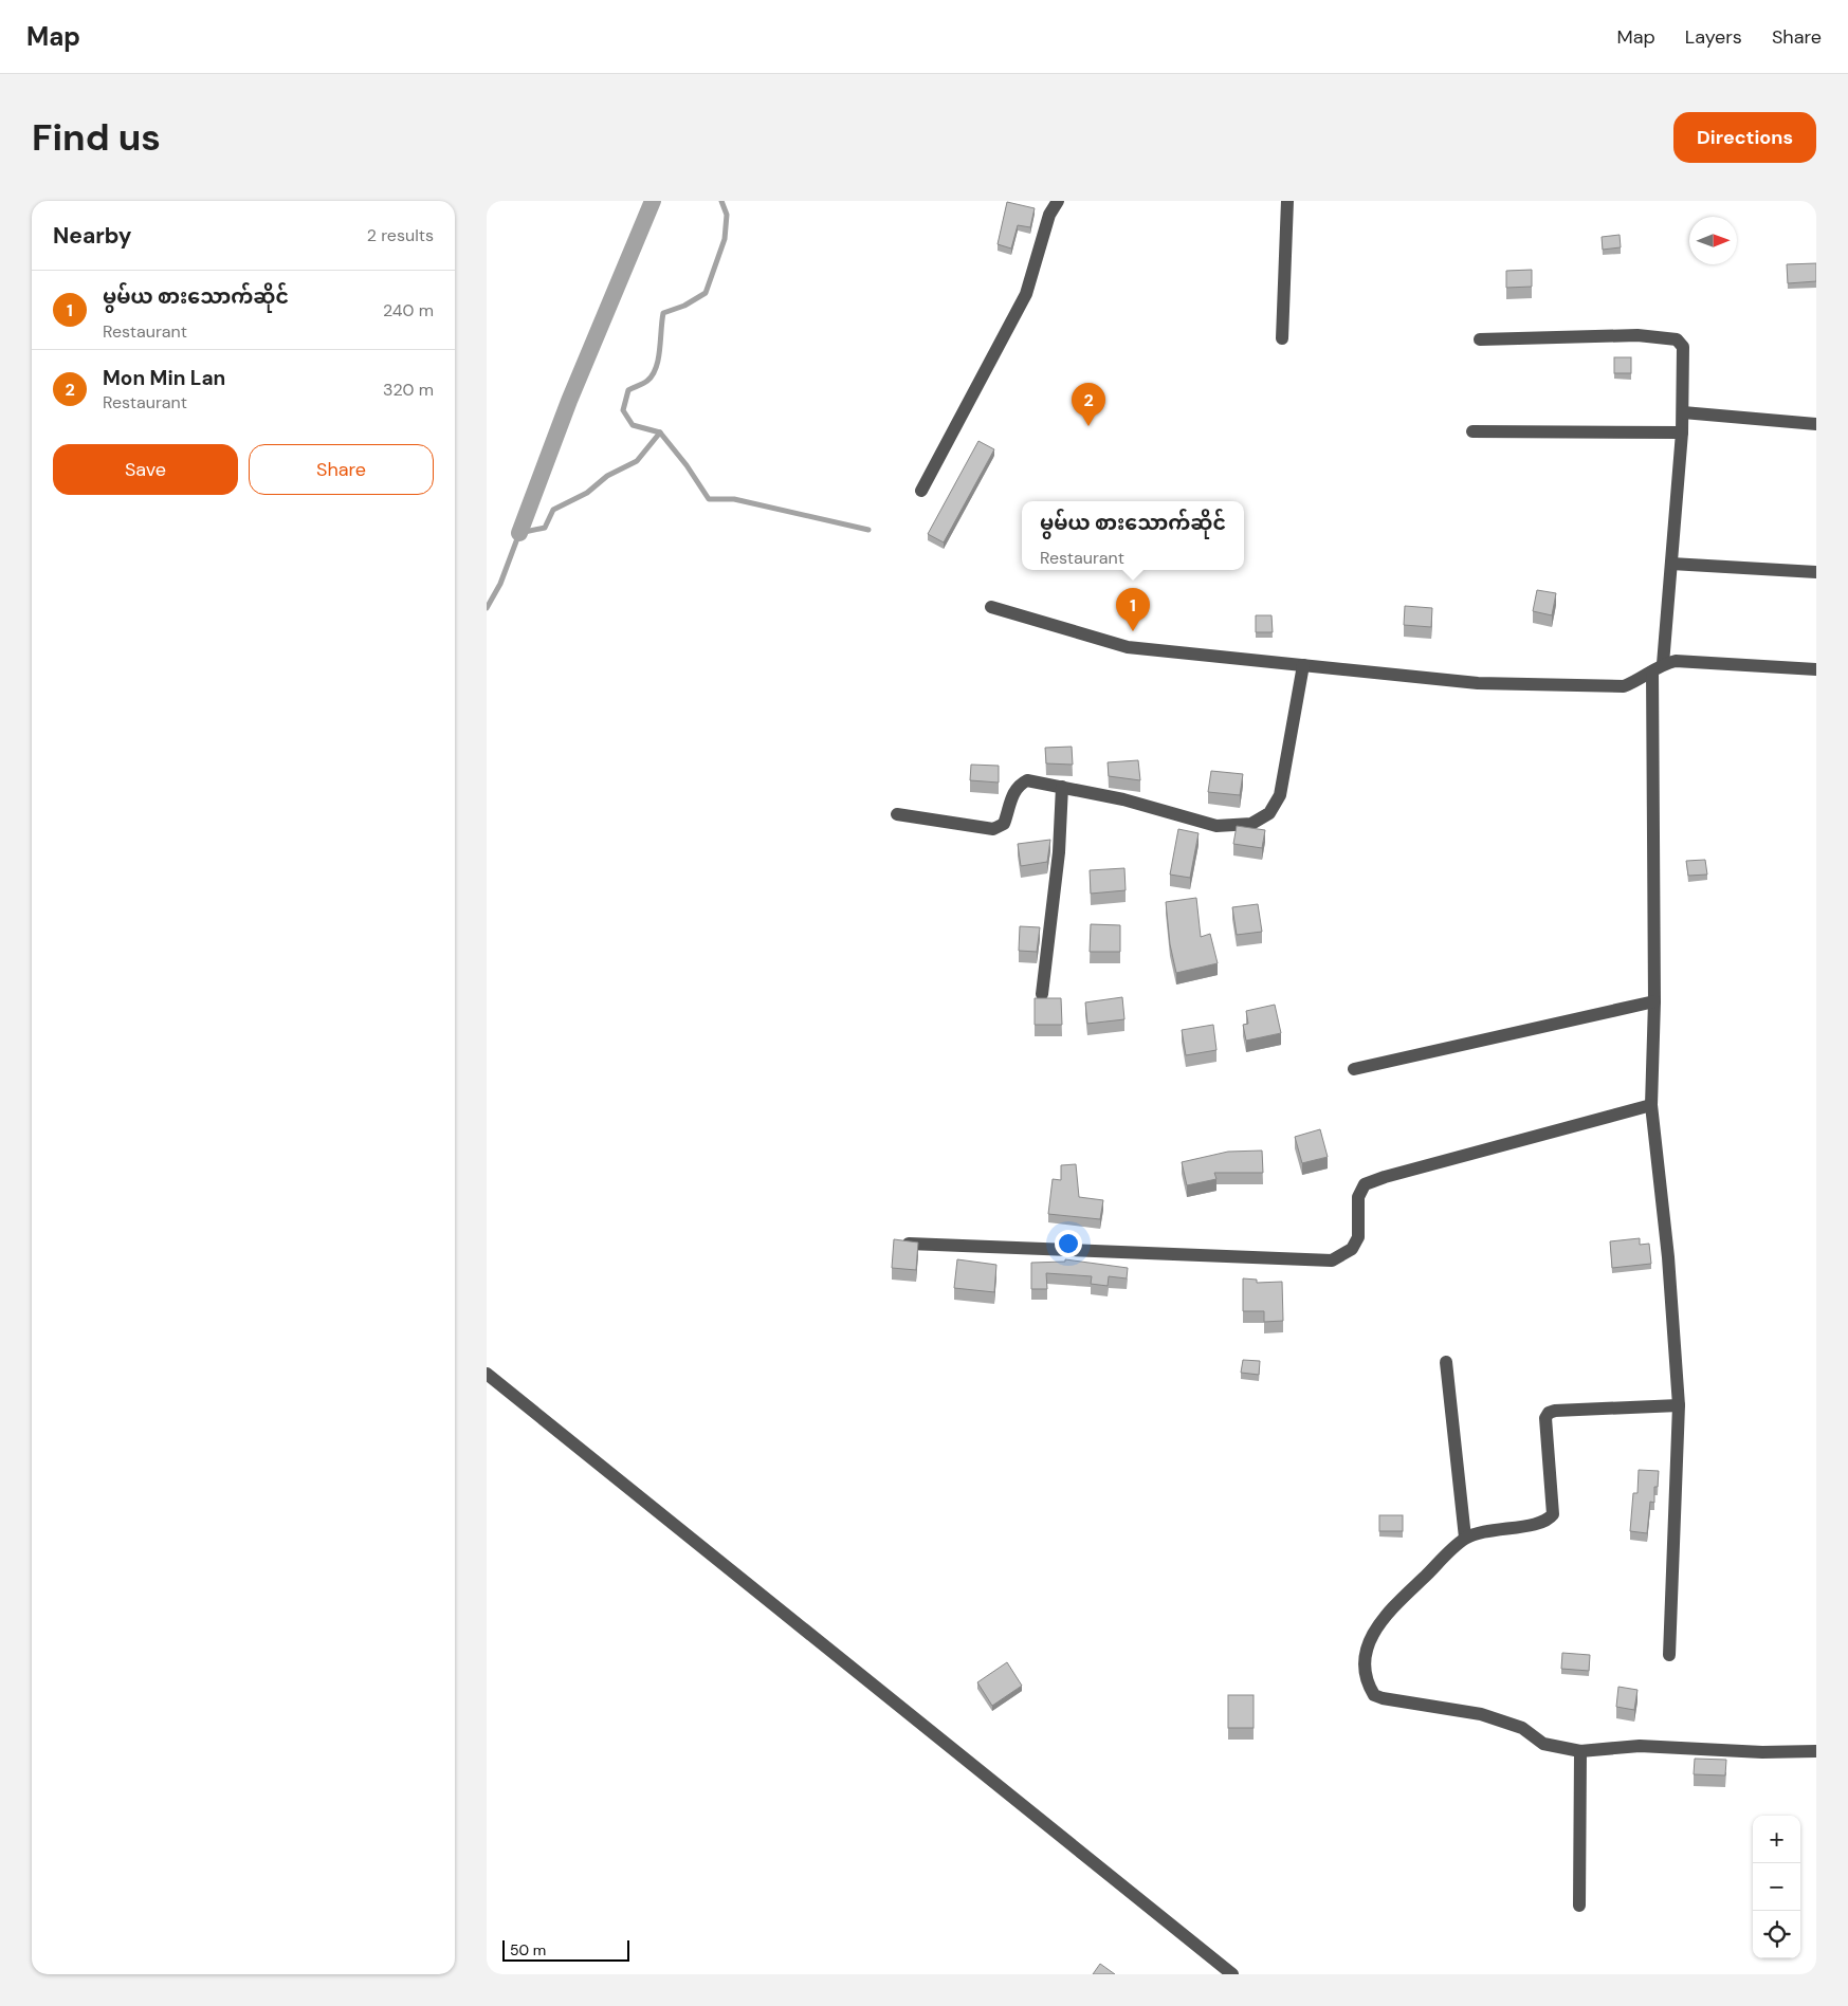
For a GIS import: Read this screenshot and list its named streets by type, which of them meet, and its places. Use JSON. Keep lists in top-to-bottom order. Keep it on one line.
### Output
{"scale_bar":"50 m","north":"right","page":{"header":"Map","nav":["Map","Layers","Share"],"buttons":["Directions",["Save","Share"]],"title":"Find us","heading":["Nearby","2 results"],"list":[{"mark":"1","name":"မွမ်ယ စားသောက်ဆိုင်","note":"Restaurant","value":"240 m"},{"mark":"2","name":"Mon Min Lan","note":"Restaurant","value":"320 m"}],"pins":["2","1"],"popup":["မွမ်ယ စားသောက်ဆိုင်","Restaurant"],"map_buttons":["+","−"],"scale":"50 m"}}
